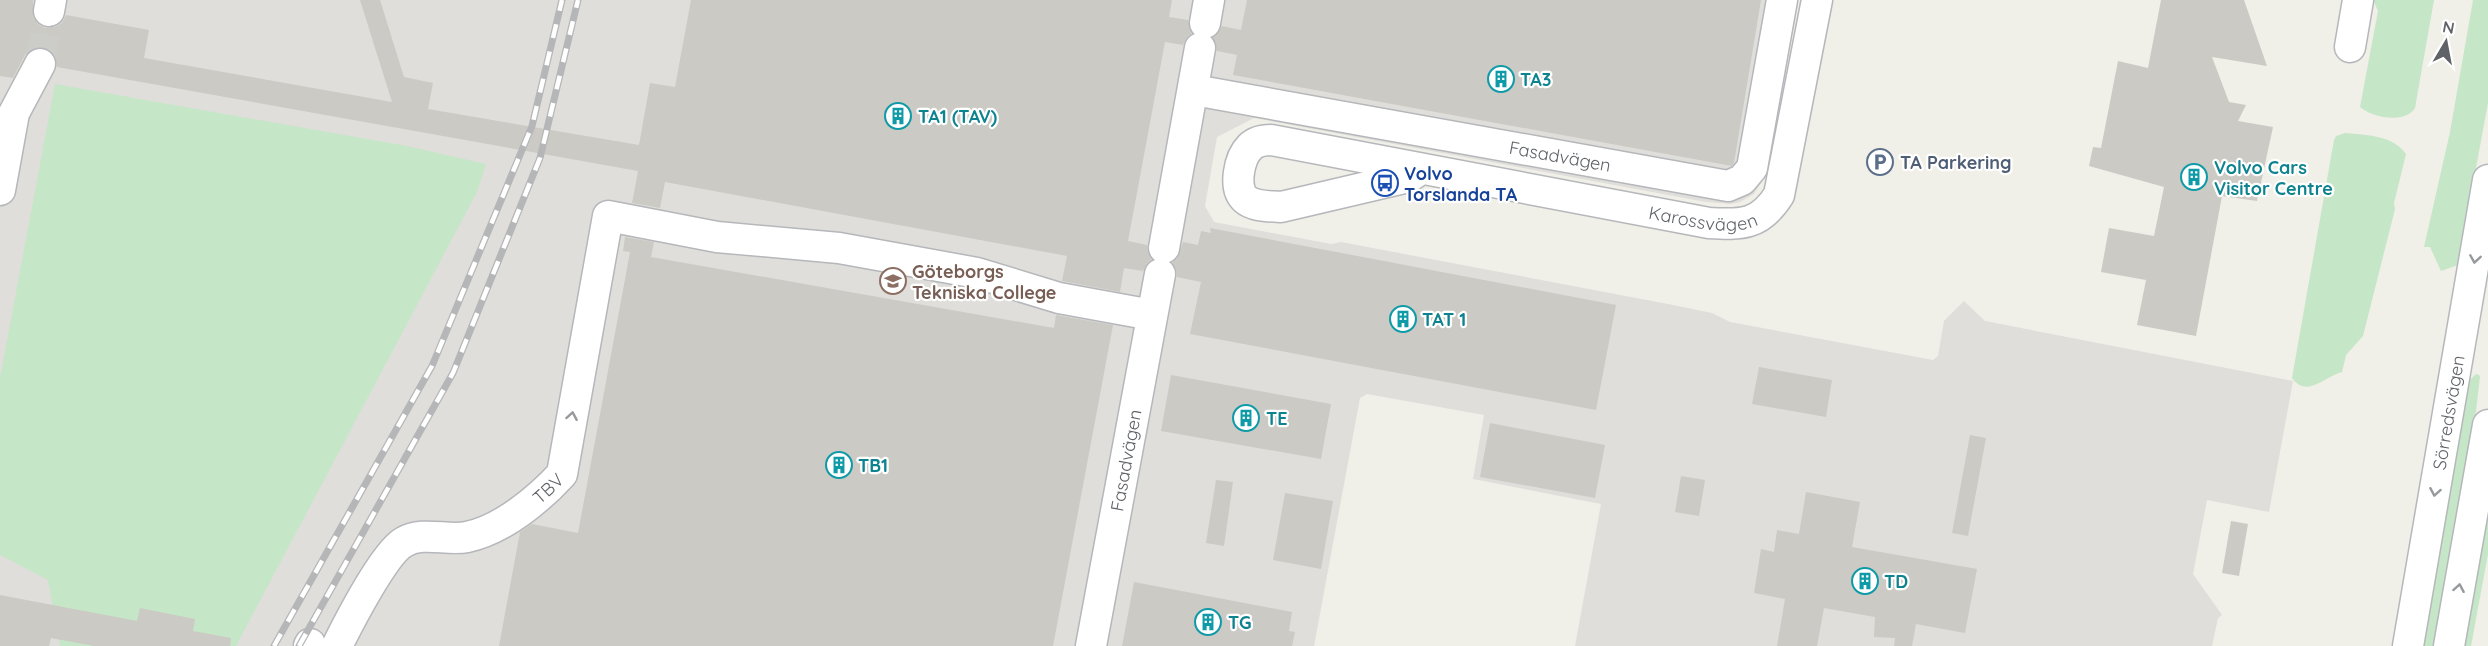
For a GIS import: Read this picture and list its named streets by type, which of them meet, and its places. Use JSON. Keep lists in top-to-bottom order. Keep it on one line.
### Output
{"streets":{"street":["Fasadvägen","Karossvägen","Sörredsvägen","TBV"]},"crossings":[["Fasadvägen","TBV"]],"places":{"building":["TA3","TA1 (TAV)","Volvo Cars Visitor Centre","TAT 1","TE","TB1","TD","TG"],"parking":["TA Parkering"],"bus stop":["Volvo Torslanda TA"],"school or university":["Göteborgs Tekniska College"]},"north":"top"}
